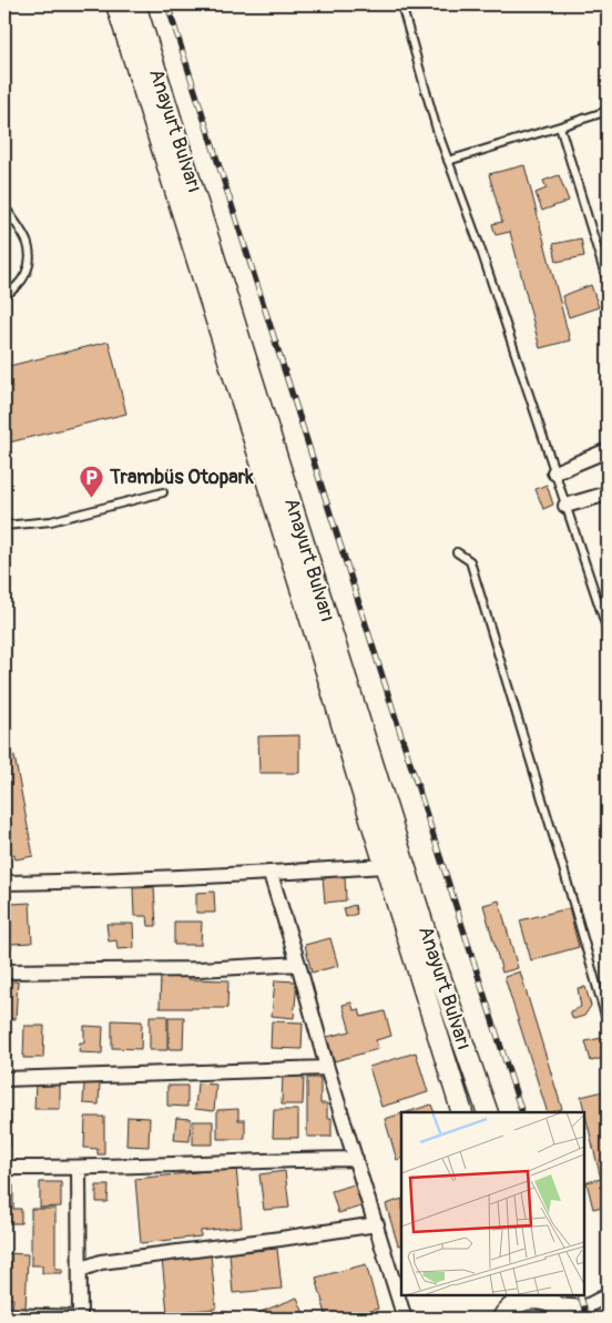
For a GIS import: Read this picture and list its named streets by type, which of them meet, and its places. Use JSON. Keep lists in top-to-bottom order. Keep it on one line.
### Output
{"streets":{"main road":["Anayurt Bulvarı"]},"places":{"parking":["Trambüs Otopark"]}}
